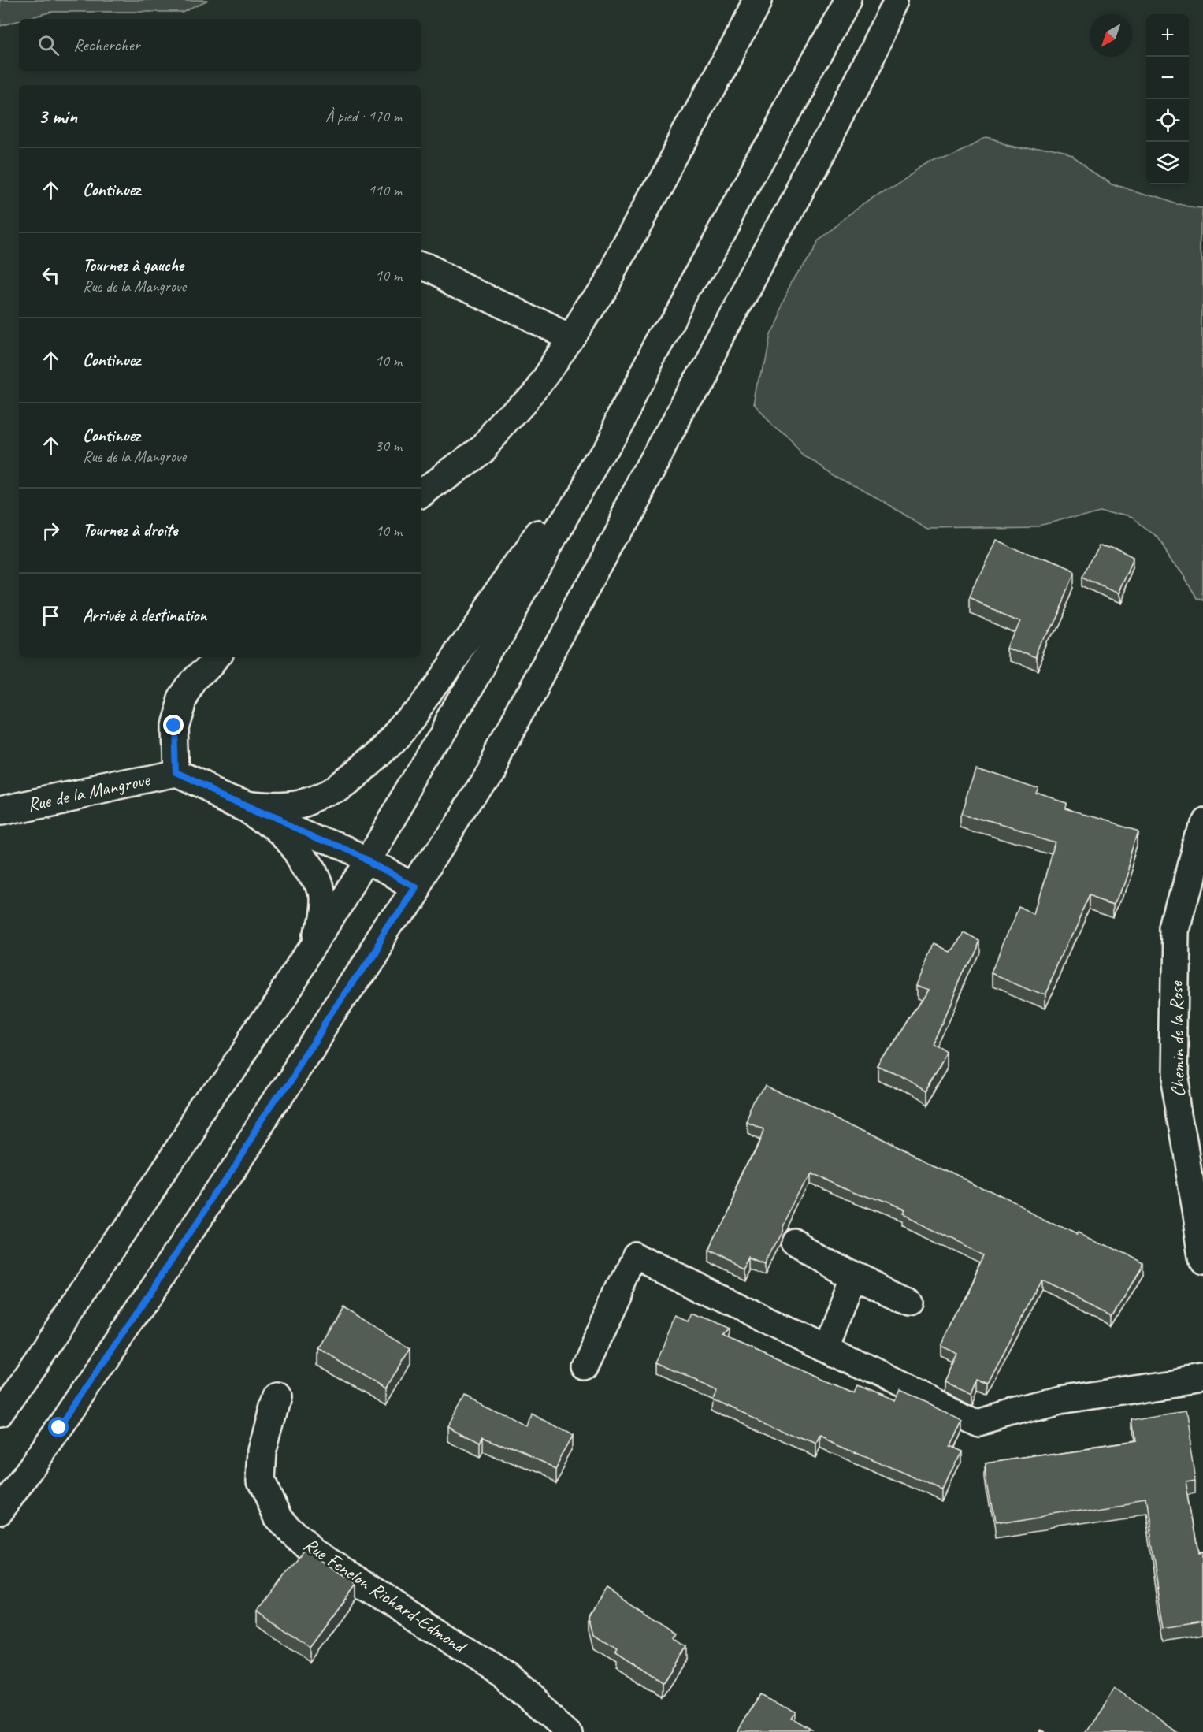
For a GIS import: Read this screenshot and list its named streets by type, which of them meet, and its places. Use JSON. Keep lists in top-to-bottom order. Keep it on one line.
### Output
{"streets":{"main road":["Rue de la Mangrove","Chemin de la Rose","Rue Fenelon Richard-Edmond"]},"north":"bottom left","page":{"map_buttons":["+","−"],"search":"Rechercher","heading":["3 min","À pied · 170 m"],"list":[["Continuez","110 m"],["Tournez à gauche","Rue de la Mangrove","10 m"],["Continuez","10 m"],["Continuez","Rue de la Mangrove","30 m"],["Tournez à droite","10 m"],"Arrivée à destination"]}}
